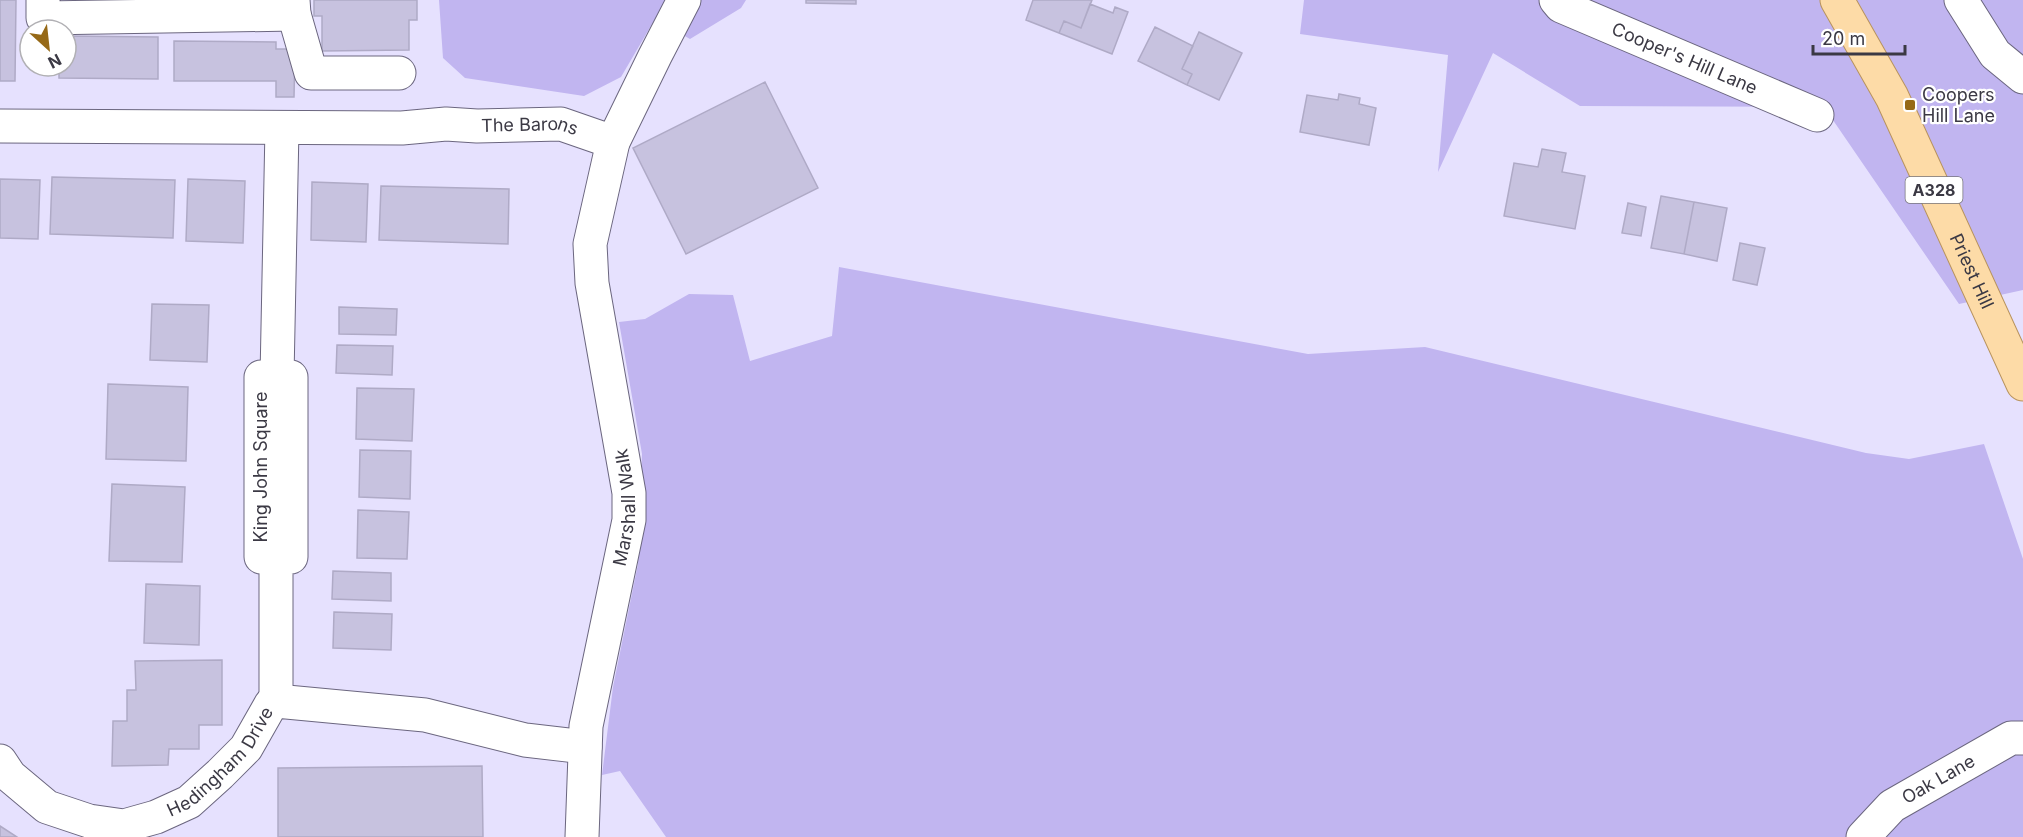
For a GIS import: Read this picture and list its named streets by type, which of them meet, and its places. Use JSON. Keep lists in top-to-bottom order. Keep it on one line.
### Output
{"streets":{"main road":["A328","Priest Hill"],"street":["Cooper's Hill Lane","The Barons","King John Square","Marshall Walk","Hedingham Drive","Oak Lane"]},"crossings":[["The Barons","King John Square"],["The Barons","Marshall Walk"],["King John Square","Hedingham Drive"],["Marshall Walk","Hedingham Drive"]],"places":{"transit":["Coopers Hill Lane"]},"scale_bar":"20 m","north":"bottom right"}
